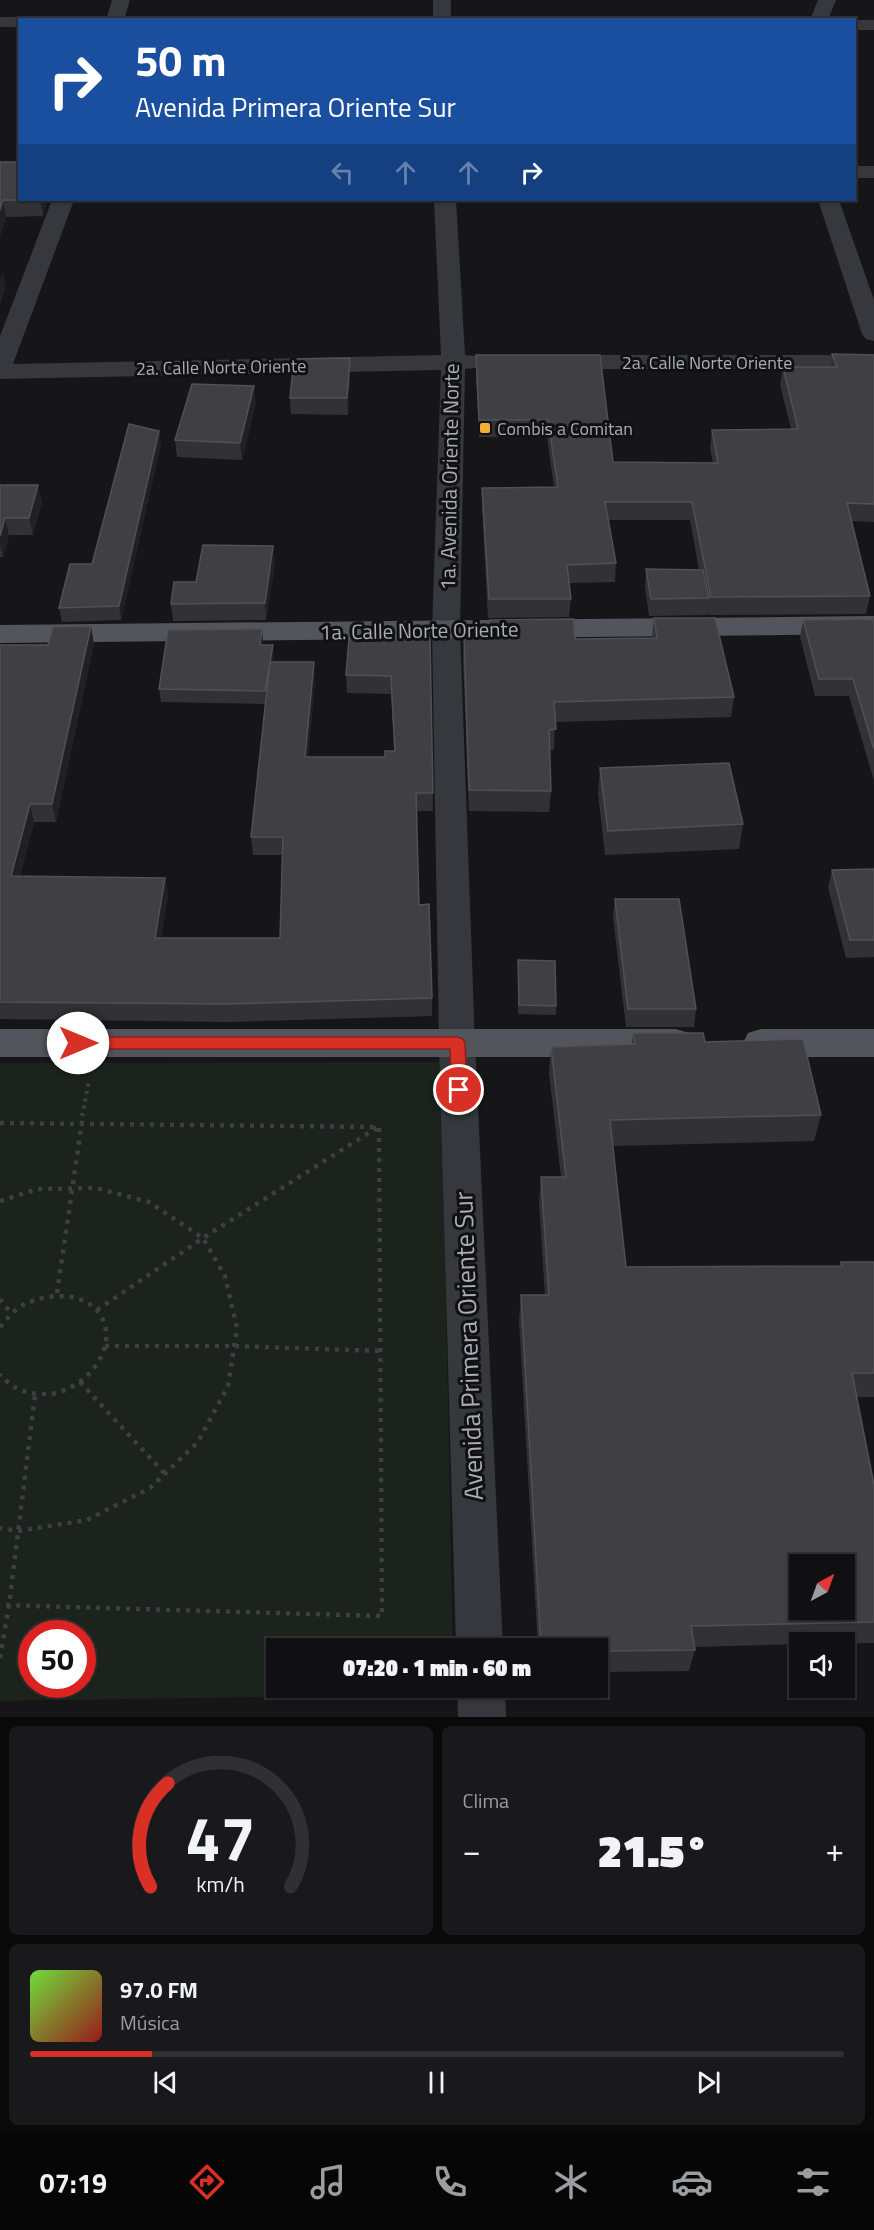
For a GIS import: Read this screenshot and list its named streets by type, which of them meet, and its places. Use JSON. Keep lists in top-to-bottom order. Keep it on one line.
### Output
{"streets":{"main road":["1a. Calle Norte Oriente"],"street":["2a. Calle Norte Oriente","1a. Avenida Oriente Norte","Avenida Primera Oriente Sur"]},"crossings":[["2a. Calle Norte Oriente","1a. Avenida Oriente Norte"],["1a. Avenida Oriente Norte","1a. Calle Norte Oriente"],["1a. Avenida Oriente Norte","Avenida Primera Oriente Sur"]],"places":{"transit":["Combis a Comitan"]},"north":"top right","page":{"turn":["50 m","Avenida Primera Oriente Sur"],"limit":"50","trip":"07:20 · 1 min · 60 m","tile":"Clima","heat":["−","21.5°","+"],"song":["97.0 FM","Música"],"tabs":"07:19","gauge":["47","km/h"]}}
